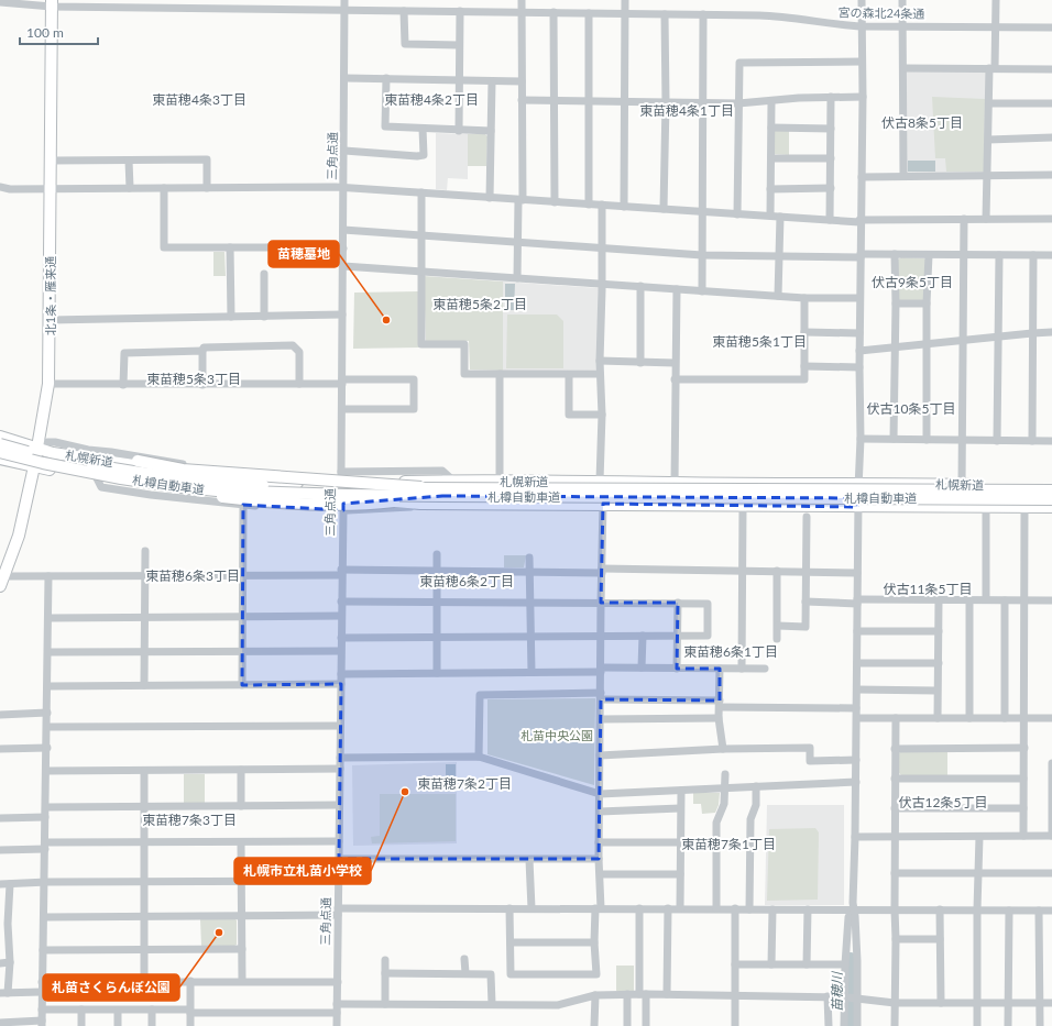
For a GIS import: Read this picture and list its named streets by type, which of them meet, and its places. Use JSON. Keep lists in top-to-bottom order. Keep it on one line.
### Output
{"streets":{"highway":["北1条・雁来通","札幌新道","札樽自動車道"],"street":["宮の森北24条通","三角点通"]},"crossings":[["宮の森北24条通","三角点通"],["宮の森北24条通","北1条・雁来通"],["三角点通","札幌新道"],["北1条・雁来通","札幌新道"],["札幌新道","札樽自動車道"]],"districts":["東苗穂4条3丁目","東苗穂4条2丁目","東苗穂4条1丁目","伏古8条5丁目","伏古9条5丁目","東苗穂5条2丁目","東苗穂5条1丁目","東苗穂5条3丁目","伏古10条5丁目","東苗穂6条3丁目","東苗穂6条2丁目","伏古11条5丁目","東苗穂6条1丁目","東苗穂7条2丁目","伏古12条5丁目","東苗穂7条3丁目","東苗穂7条1丁目"],"water":["苗穂川"],"parks":["札苗中央公園"],"places":["苗穂墓地","札幌市立札苗小学校","札苗さくらんぼ公園"],"scale_bar":"100 m"}
